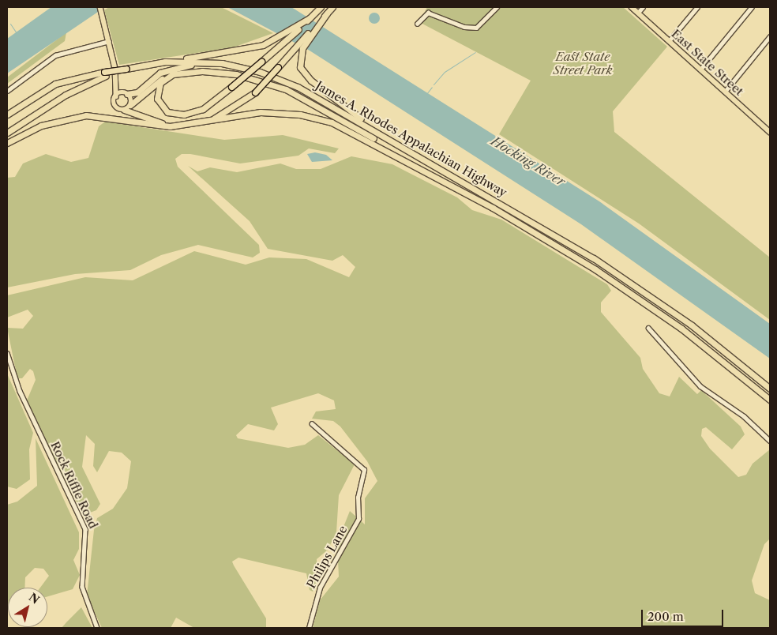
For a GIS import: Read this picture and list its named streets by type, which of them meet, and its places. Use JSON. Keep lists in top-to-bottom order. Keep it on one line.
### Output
{"streets":{"highway":["James A. Rhodes Appalachian Highway"],"main road":["East State Street"],"street":["Rock Riffle Road","Philips Lane"]},"water":["Hocking River"],"parks":["East State Street Park"],"scale_bar":"200 m","north":"top right"}
